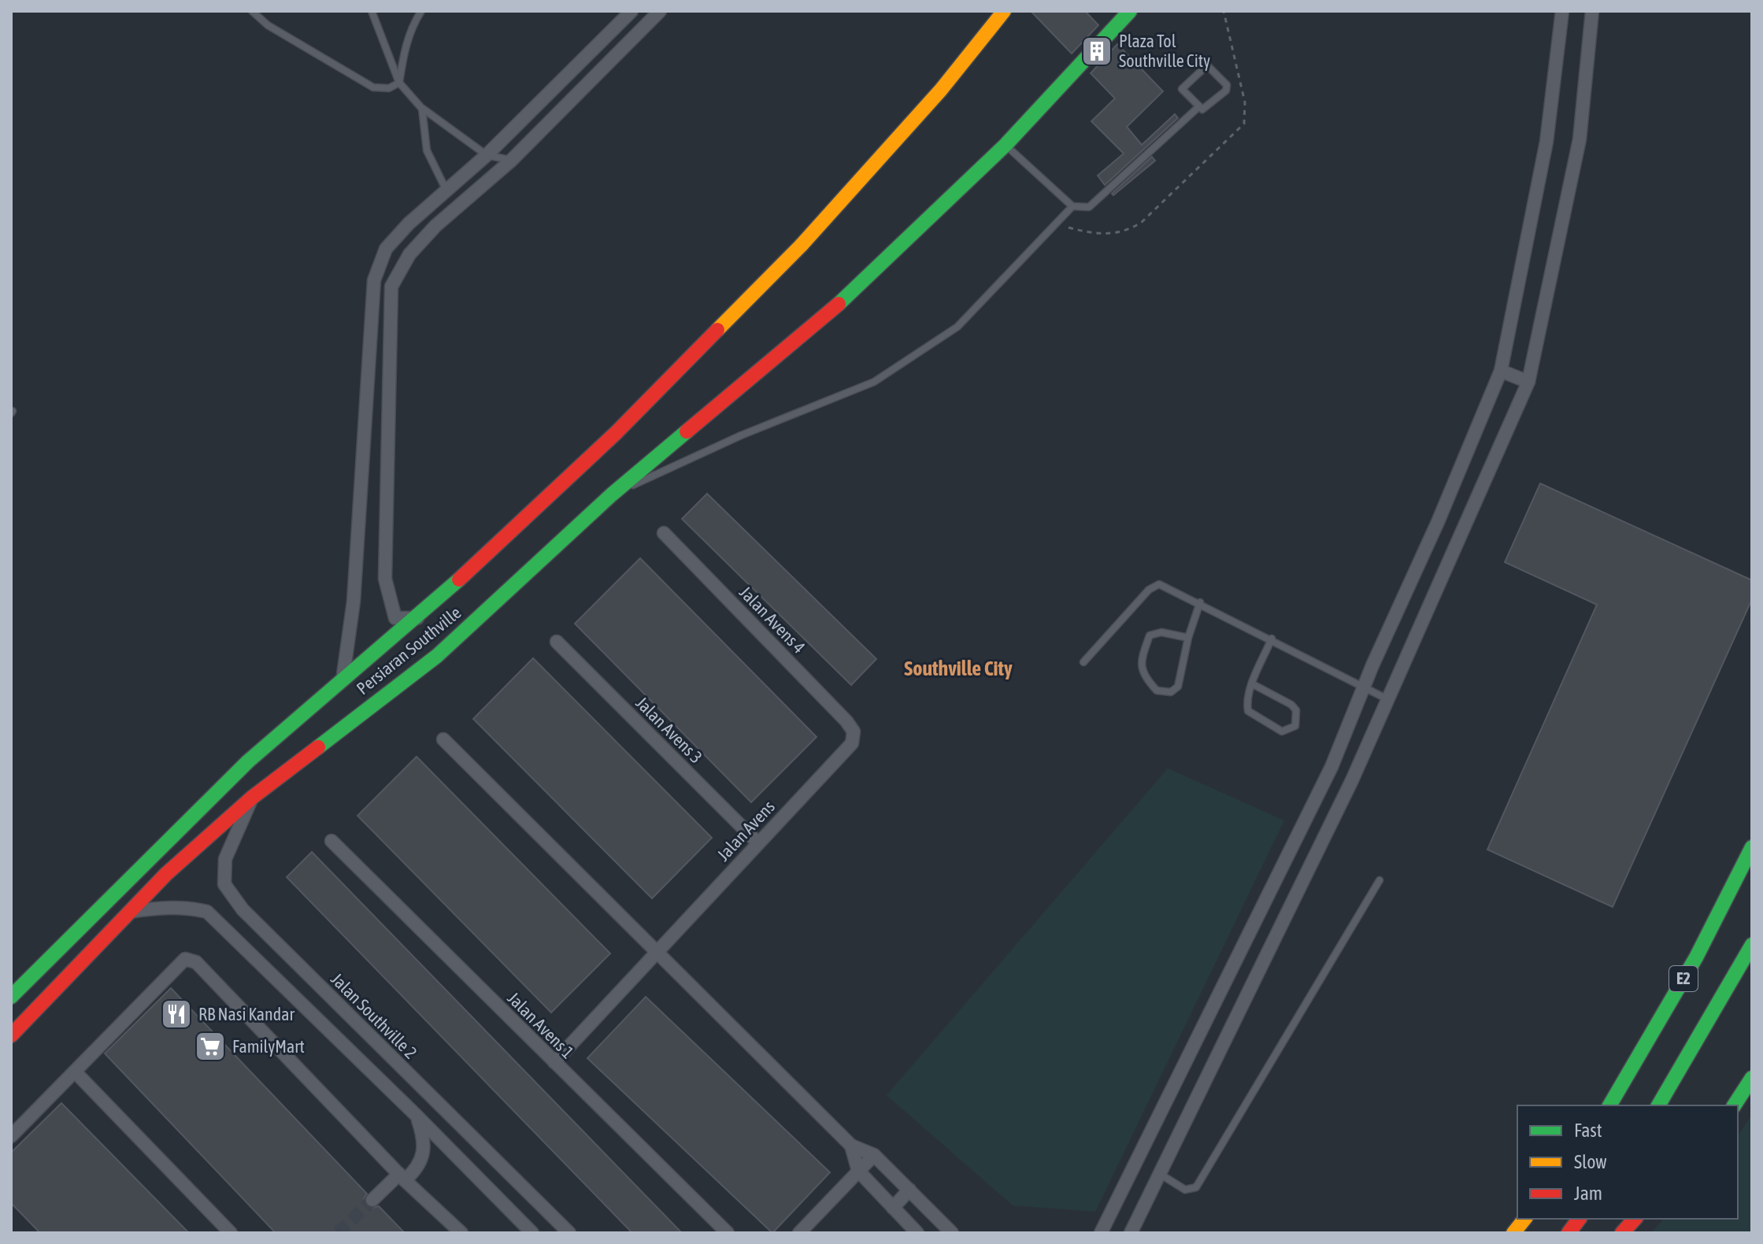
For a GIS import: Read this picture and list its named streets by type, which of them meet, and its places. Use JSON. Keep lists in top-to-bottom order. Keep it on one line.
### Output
{"streets":{"main road":["Persiaran Southville","E2"],"street":["Jalan Avens 4","Jalan Avens 3","Jalan Avens","Jalan Southville 2","Jalan Avens 1"]},"crossings":[["Jalan Avens 4","Jalan Avens"],["Persiaran Southville","Jalan Southville 2"],["Jalan Avens 3","Jalan Avens"],["Jalan Avens","Jalan Avens 1"]],"districts":["Southville City"],"places":{"building":["Plaza Tol Southville City"],"restaurant":["RB Nasi Kandar"],"supermarket":["FamilyMart"]},"legend":["Fast","Slow","Jam"]}
